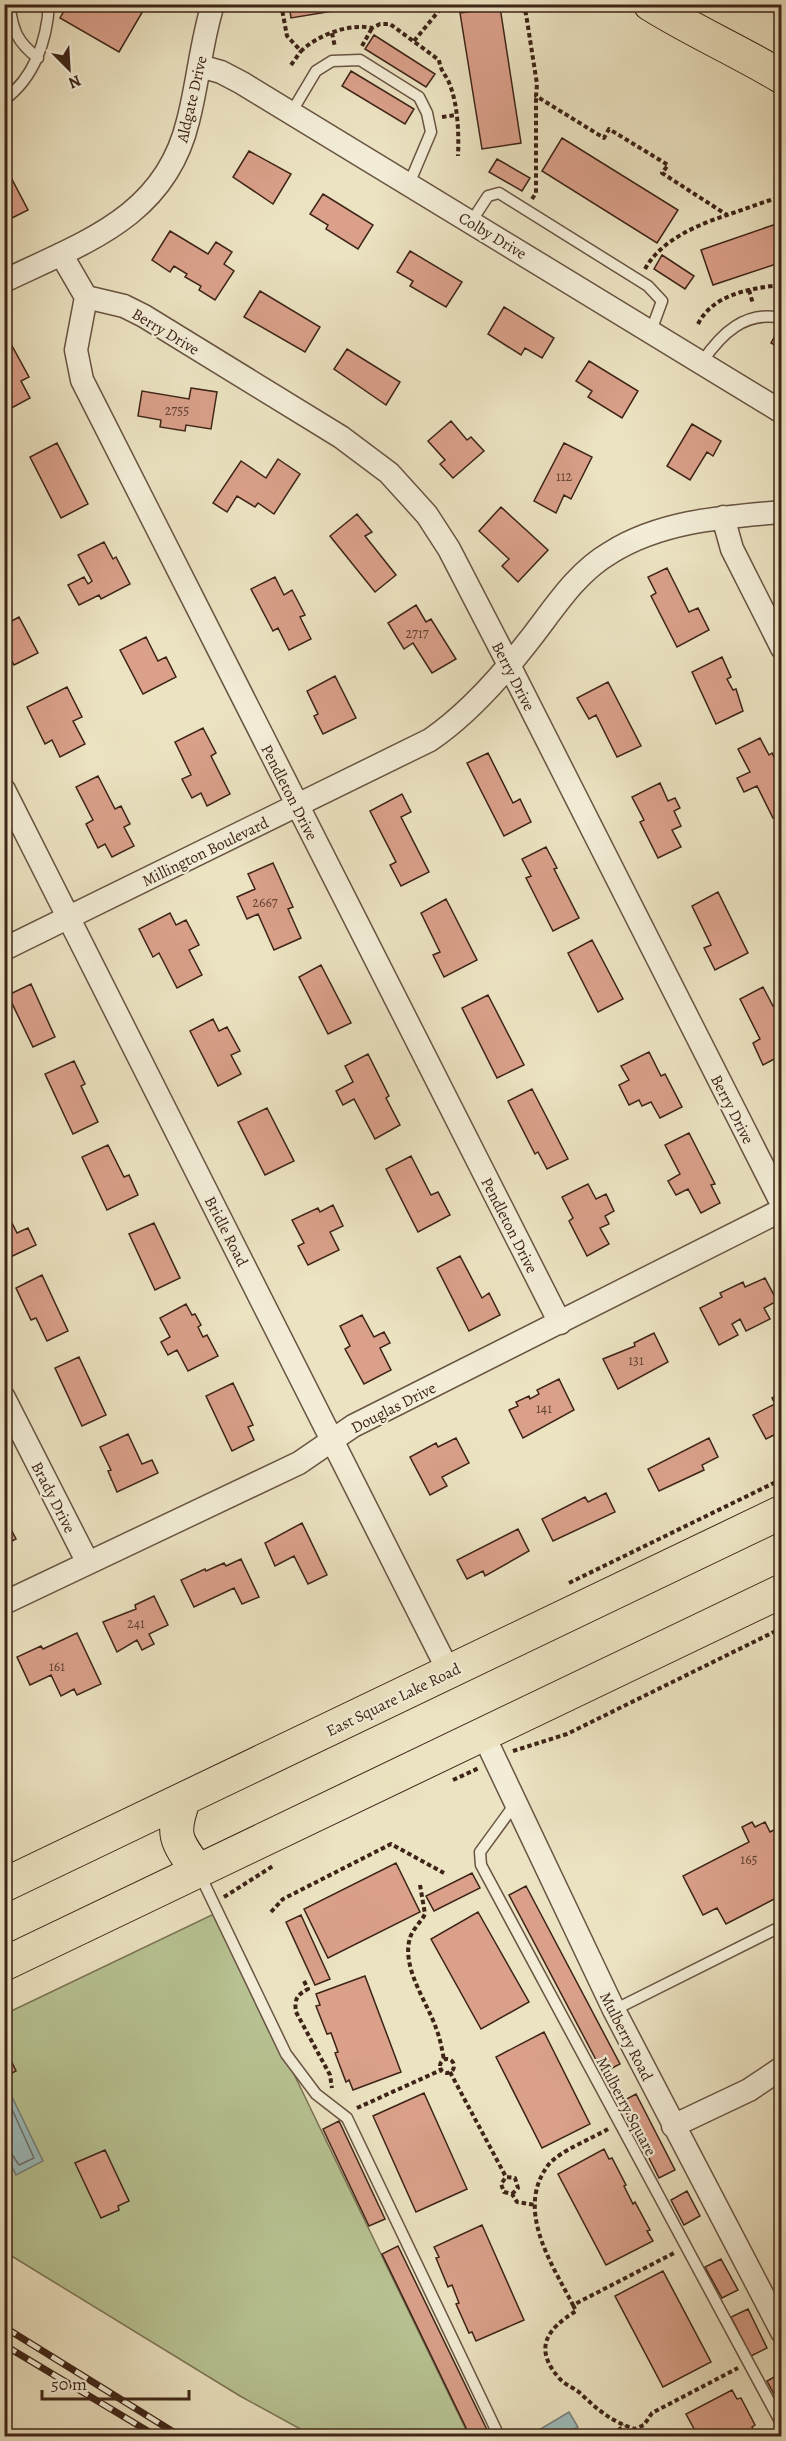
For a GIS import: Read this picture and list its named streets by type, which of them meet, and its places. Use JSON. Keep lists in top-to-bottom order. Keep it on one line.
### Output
{"streets":{"main road":["East Square Lake Road"],"street":["Aldgate Drive","Colby Drive","Berry Drive","Pendleton Drive","Millington Boulevard","Bridle Road","Douglas Drive","Brady Drive","Mulberry Road"],"lane":["Mulberry Square"]},"crossings":[["Aldgate Drive","Colby Drive"],["Berry Drive","Pendleton Drive"],["Berry Drive","Millington Boulevard"],["Pendleton Drive","Millington Boulevard"],["Pendleton Drive","Douglas Drive"],["Millington Boulevard","Bridle Road"],["Bridle Road","Douglas Drive"],["Bridle Road","East Square Lake Road"],["Douglas Drive","Brady Drive"],["Mulberry Road","Mulberry Square"]],"house_numbers":["2755","112","2717","2667","131","141","241","161","165"],"scale_bar":"50 m","north":"bottom right"}
